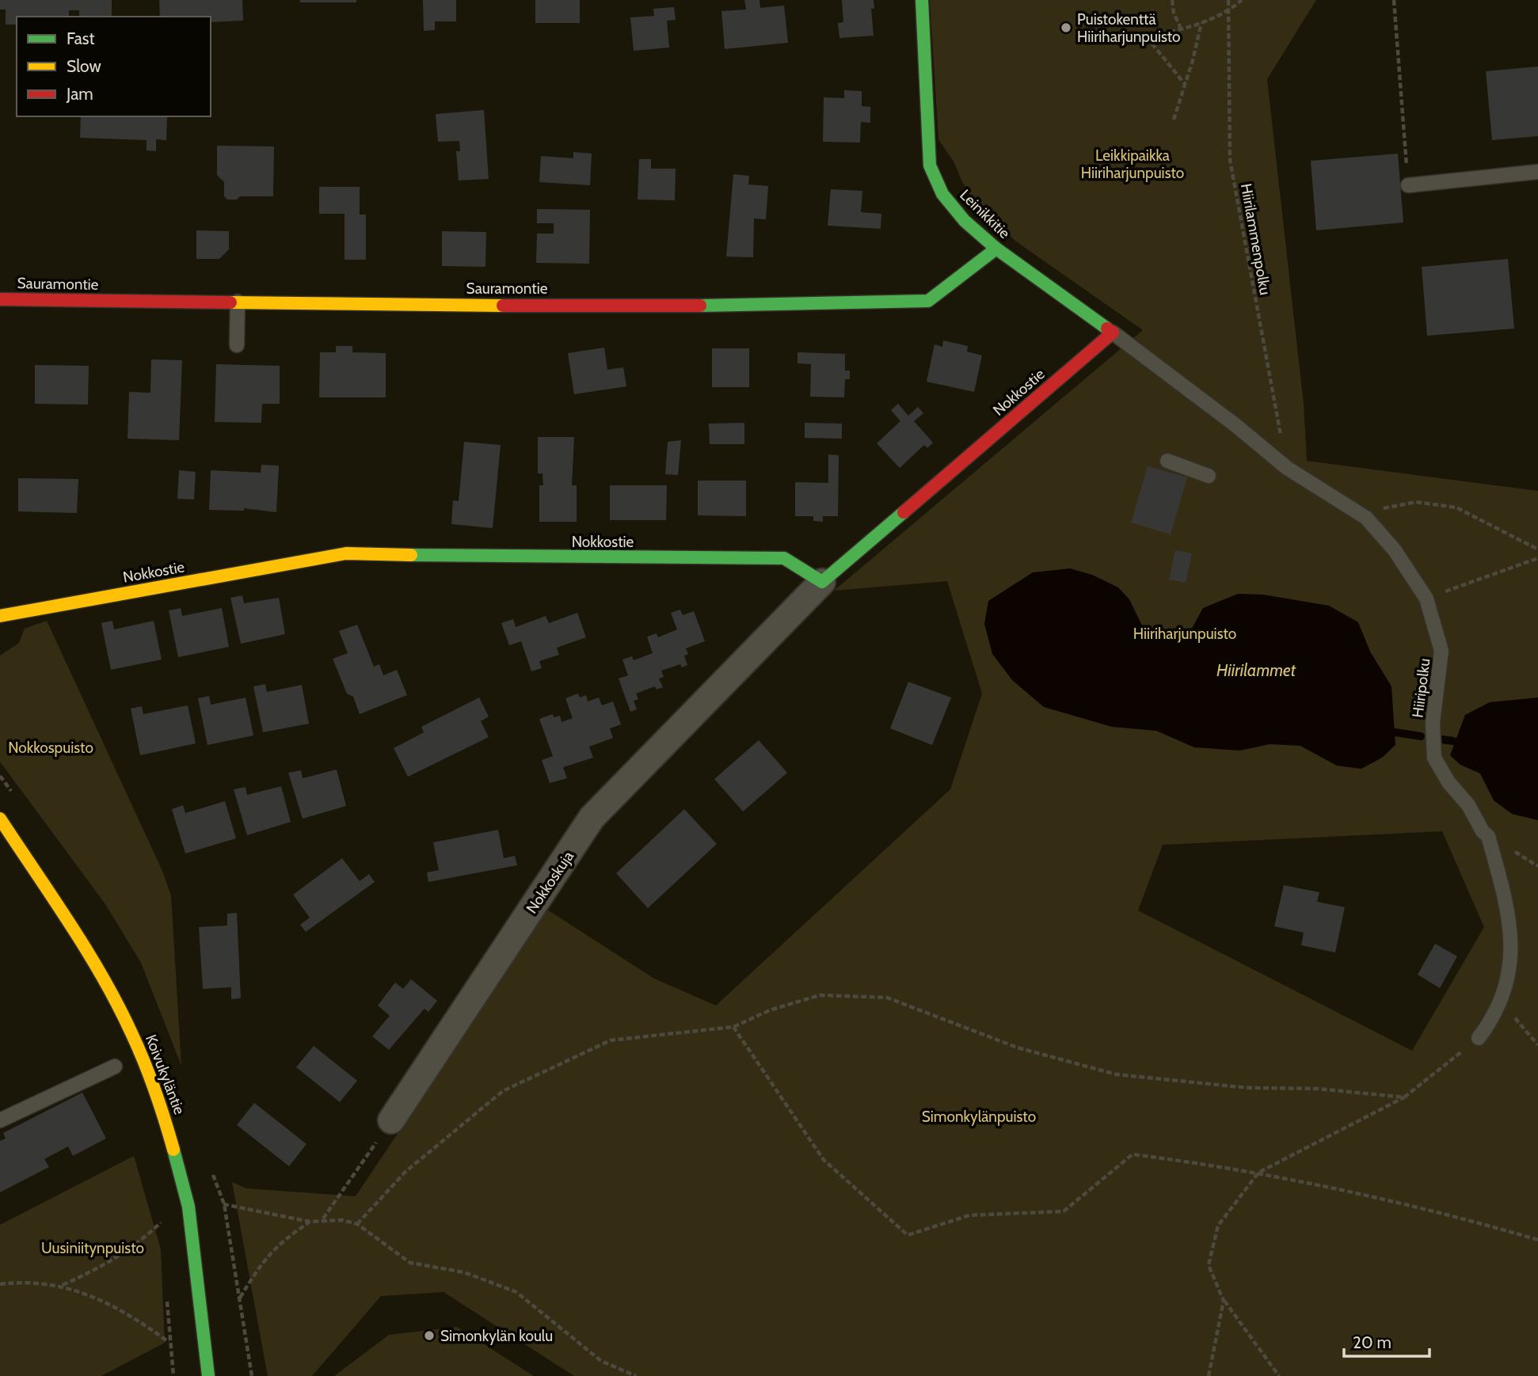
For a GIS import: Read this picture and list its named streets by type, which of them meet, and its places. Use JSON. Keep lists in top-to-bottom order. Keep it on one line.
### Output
{"streets":{"street":["Leinikkitie","Sauramontie","Nokkostie","Nokkoskuja","Koivukyläntie"],"lane":["Hiiripolku"],"path":["Hiirilammenpolku"]},"crossings":[["Leinikkitie","Sauramontie"],["Leinikkitie","Nokkostie"],["Leinikkitie","Hiiripolku"],["Hiirilammenpolku","Hiiripolku"],["Nokkostie","Hiiripolku"],["Nokkostie","Nokkoskuja"]],"water":["Hiirilammet"],"parks":["Leikkipaikka Hiiriharjunpuisto","Hiiriharjunpuisto","Nokkospuisto","Simonkylänpuisto","Uusiniitynpuisto"],"places":["Puistokenttä Hiiriharjunpuisto","Simonkylän koulu"],"legend":["Fast","Slow","Jam"],"scale_bar":"20 m"}
